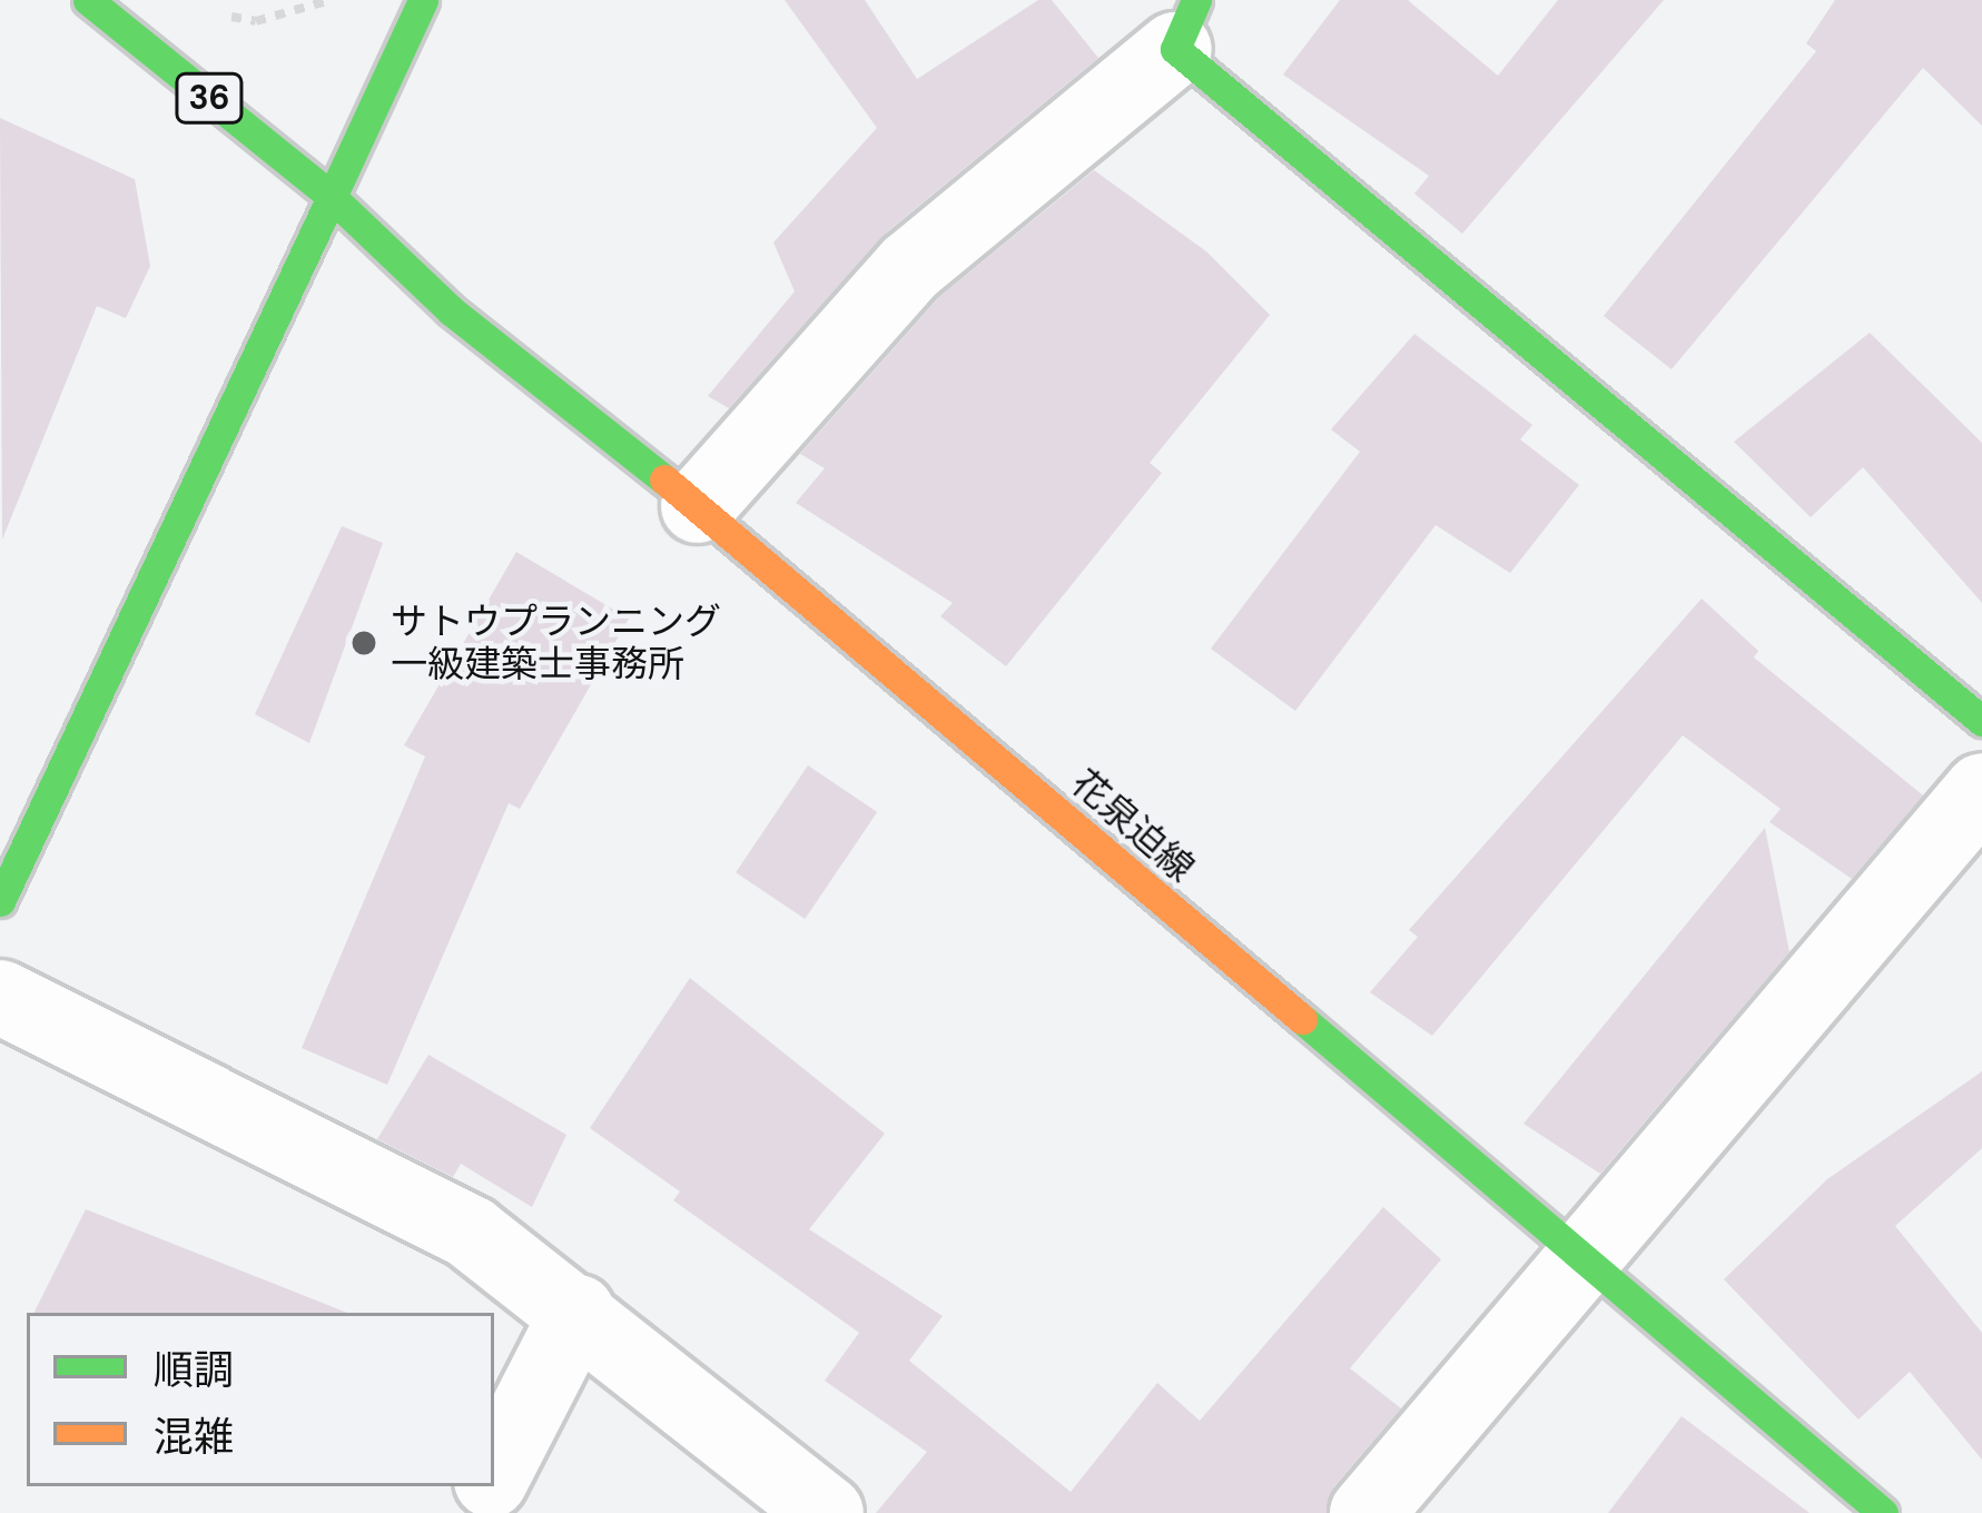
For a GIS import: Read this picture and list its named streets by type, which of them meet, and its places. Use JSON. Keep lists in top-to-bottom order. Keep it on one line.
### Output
{"streets":{"main road":["36","花泉迫線"]},"crossings":[["36","花泉迫線"]],"places":["サトウプランニング 一級建築士事務所"],"legend":["順調","混雑"]}
